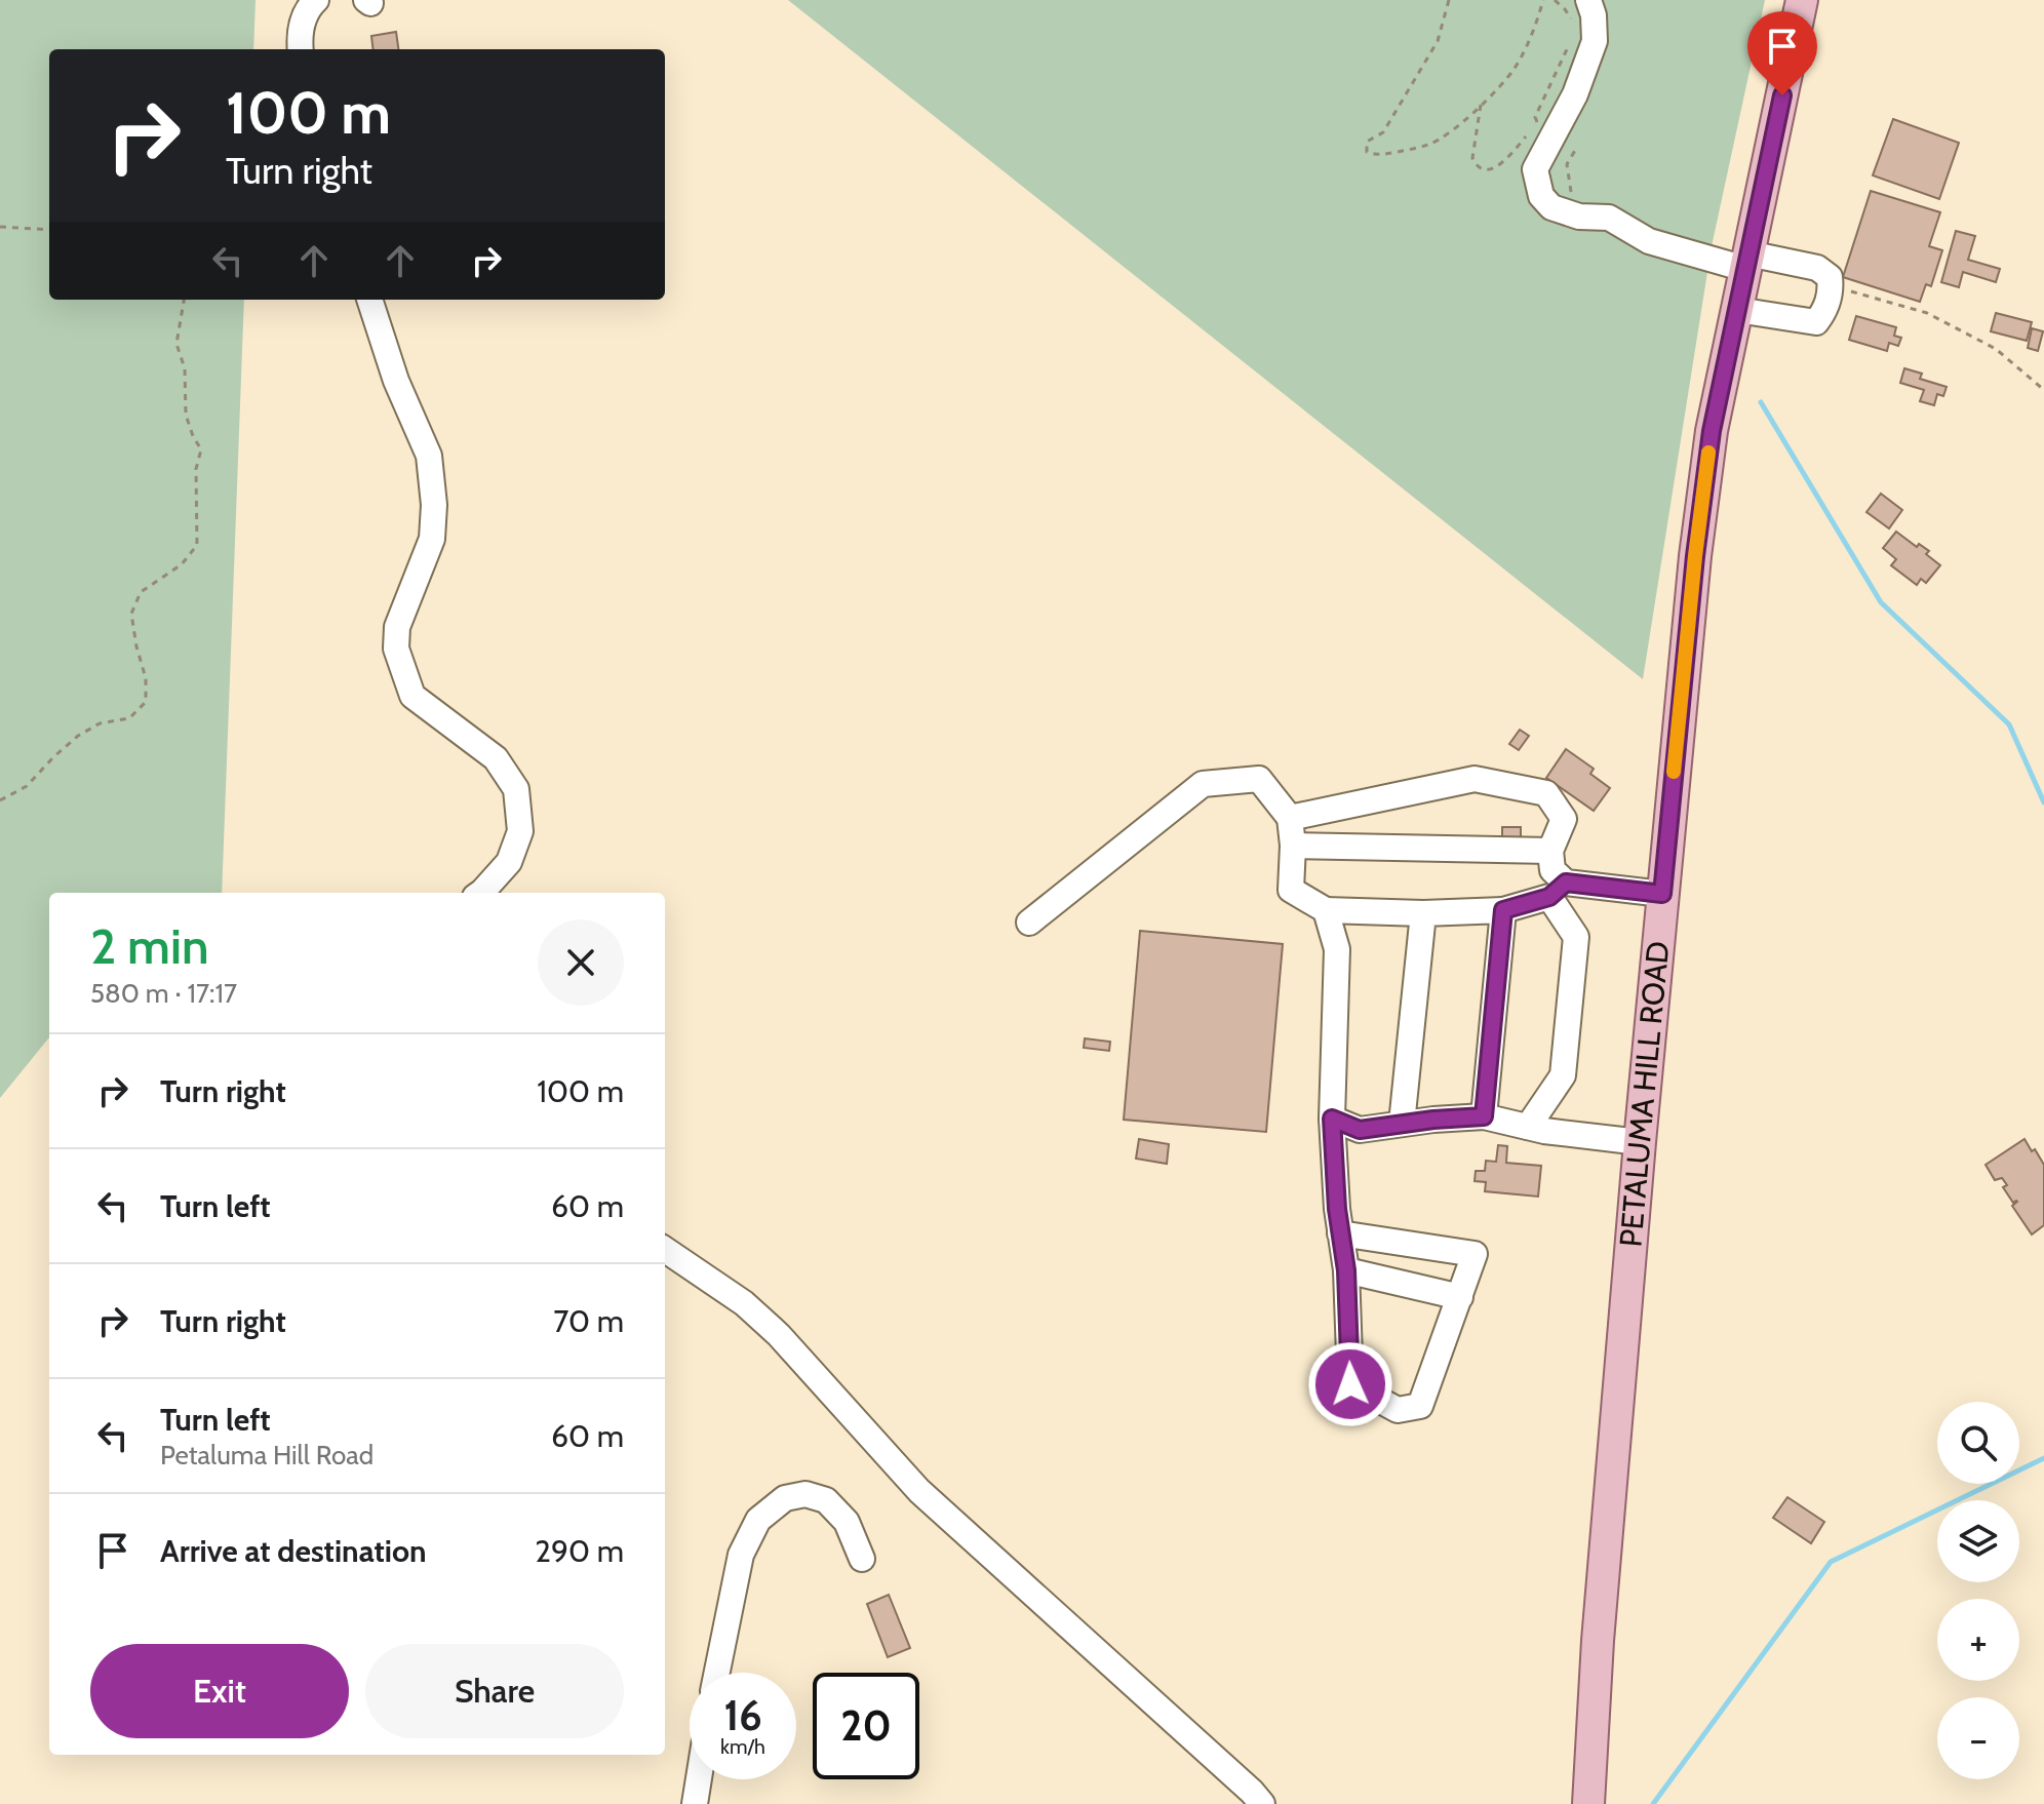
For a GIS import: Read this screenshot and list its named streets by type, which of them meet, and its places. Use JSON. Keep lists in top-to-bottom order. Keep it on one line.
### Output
{"streets":{"main road":["PETALUMA HILL ROAD"]},"page":{"turn":["100 m","Turn right"],"heading":["2 min","580 m · 17:17"],"list":[{"name":"Turn right","value":"100 m"},{"name":"Turn left","value":"60 m"},{"name":"Turn right","value":"70 m"},{"name":"Turn left","note":"Petaluma Hill Road","value":"60 m"},{"name":"Arrive at destination","value":"290 m"}],"map_buttons":["+","−"],"buttons":["Exit","Share"],"speed":"16 km/h","limit":"20"}}
